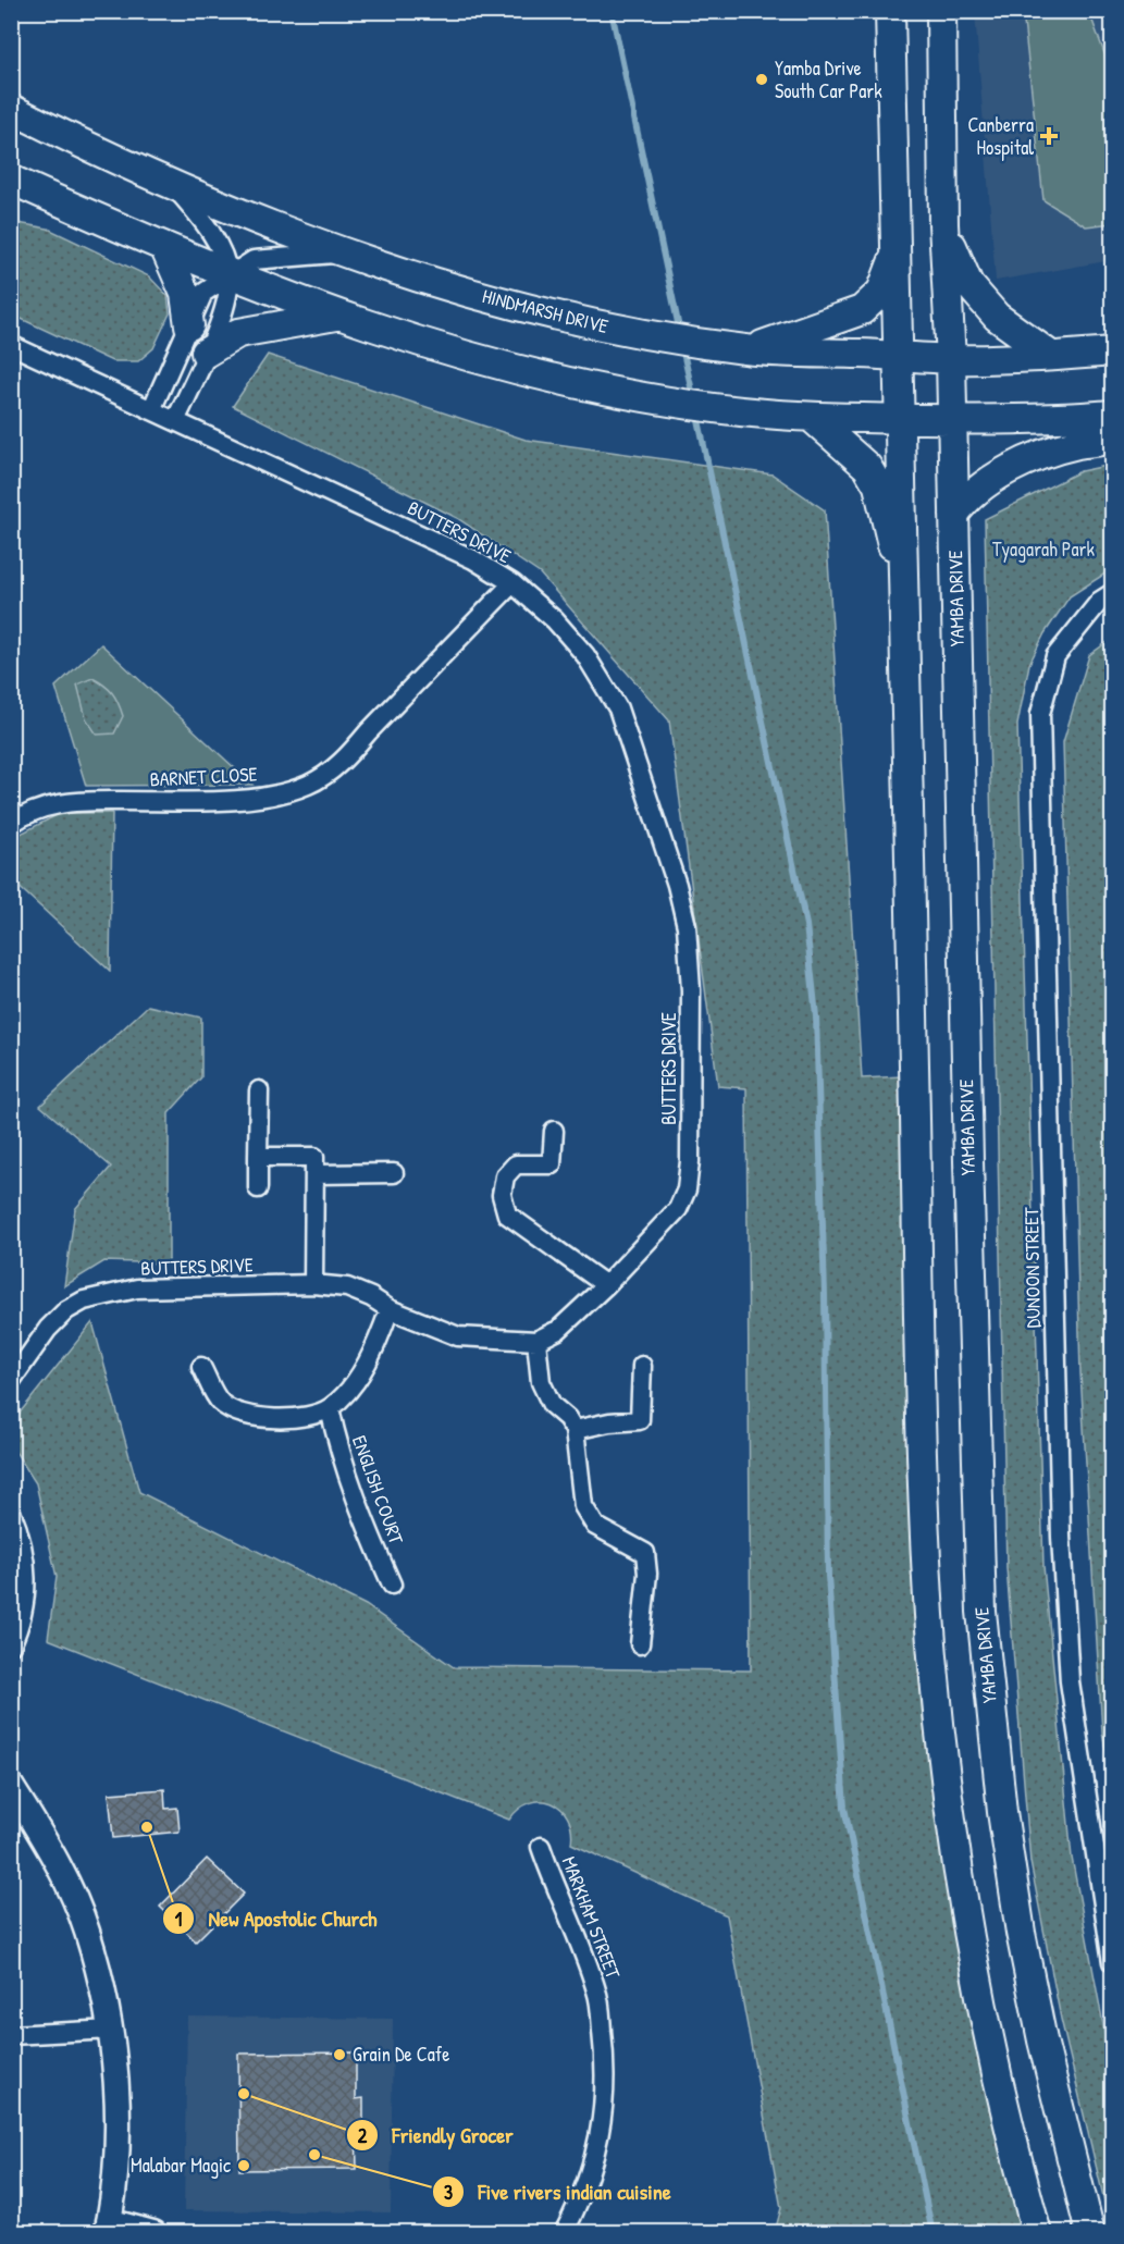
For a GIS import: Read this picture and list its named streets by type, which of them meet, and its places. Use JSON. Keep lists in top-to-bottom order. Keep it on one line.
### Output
{"streets":{"main road":["HINDMARSH DRIVE","YAMBA DRIVE"],"street":["BUTTERS DRIVE","BARNET CLOSE","DUNOON STREET","ENGLISH COURT","MARKHAM STREET"]},"crossings":[["HINDMARSH DRIVE","YAMBA DRIVE"],["BUTTERS DRIVE","BARNET CLOSE"]],"parks":["Tyagarah Park"],"places":{"other":["Yamba Drive South Car Park","New Apostolic Church","Grain De Cafe","Friendly Grocer","Five rivers indian cuisine","Malabar Magic"],"health":["Canberra Hospital"]}}
